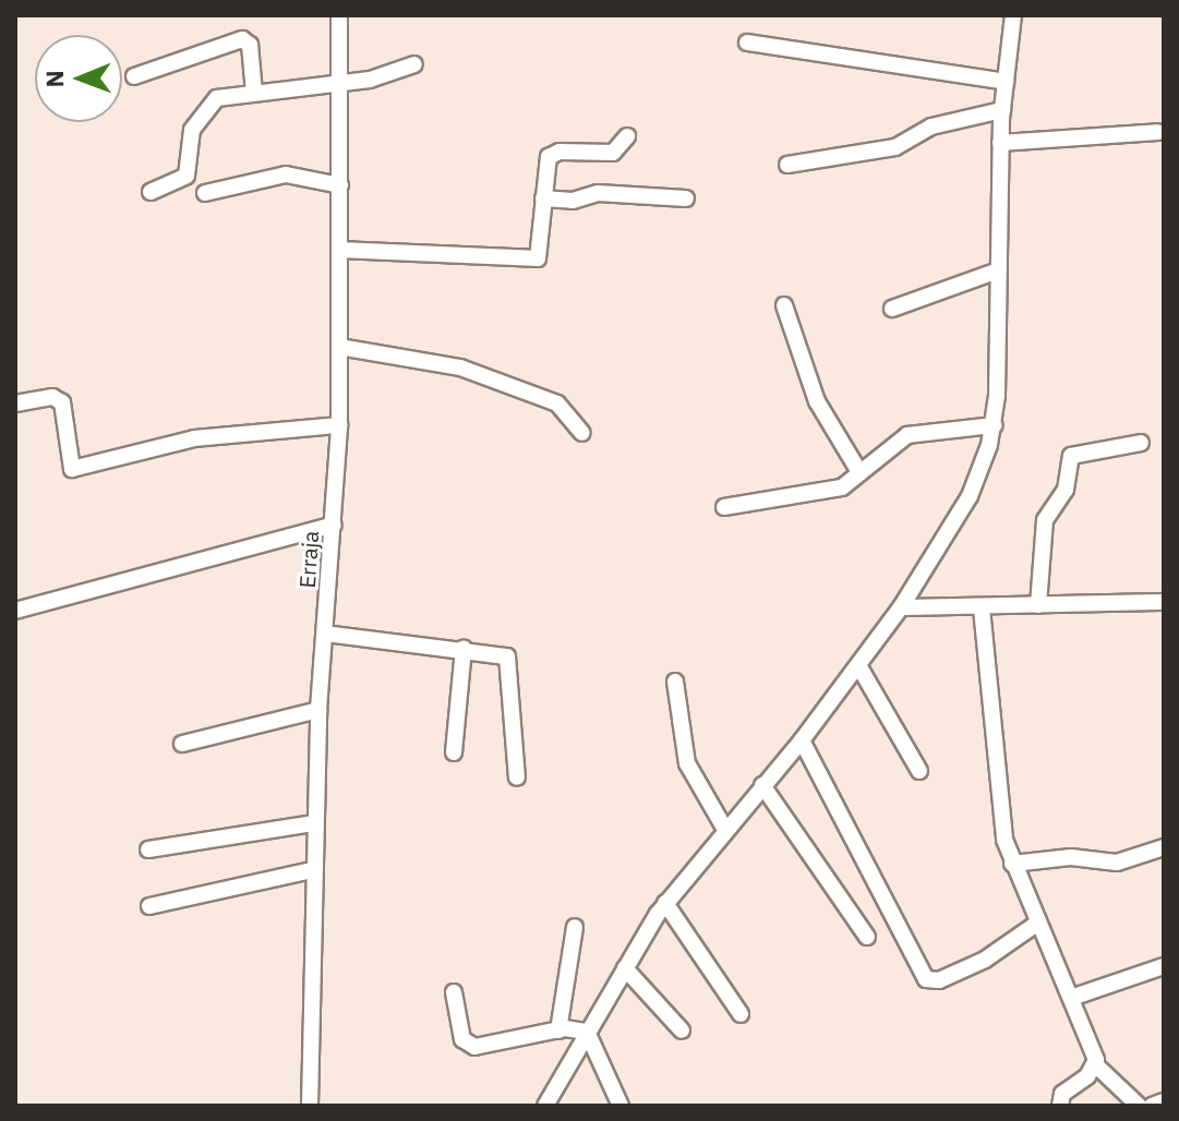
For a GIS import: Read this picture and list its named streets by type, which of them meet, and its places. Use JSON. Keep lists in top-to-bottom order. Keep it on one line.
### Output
{"streets":{"street":["Erraja"]},"north":"left"}
